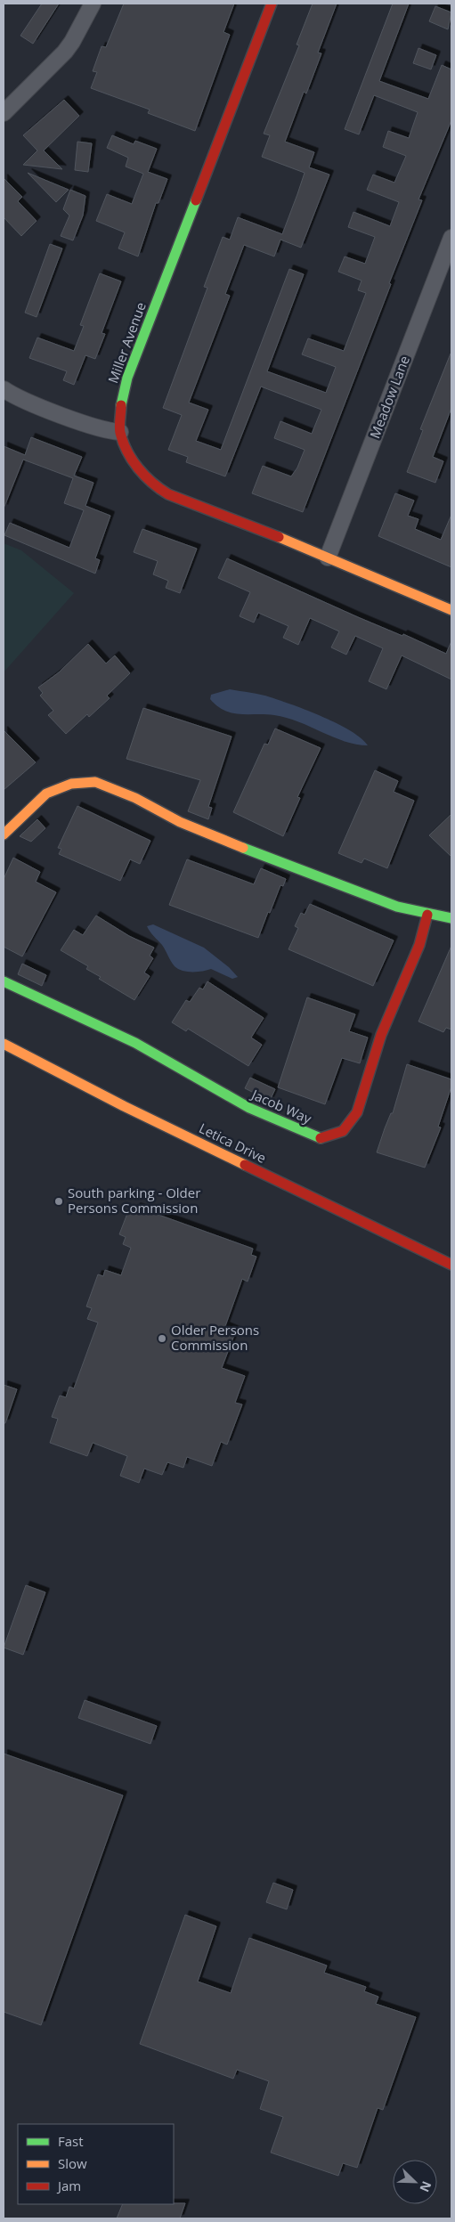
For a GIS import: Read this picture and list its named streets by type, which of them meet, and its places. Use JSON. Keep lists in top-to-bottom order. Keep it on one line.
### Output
{"streets":{"street":["Miller Avenue","Meadow Lane","Jacob Way","Letica Drive"]},"crossings":[["Miller Avenue","Meadow Lane"]],"places":["South parking - Older Persons Commission","Older Persons Commission"],"legend":["Fast","Slow","Jam"],"north":"bottom right"}
